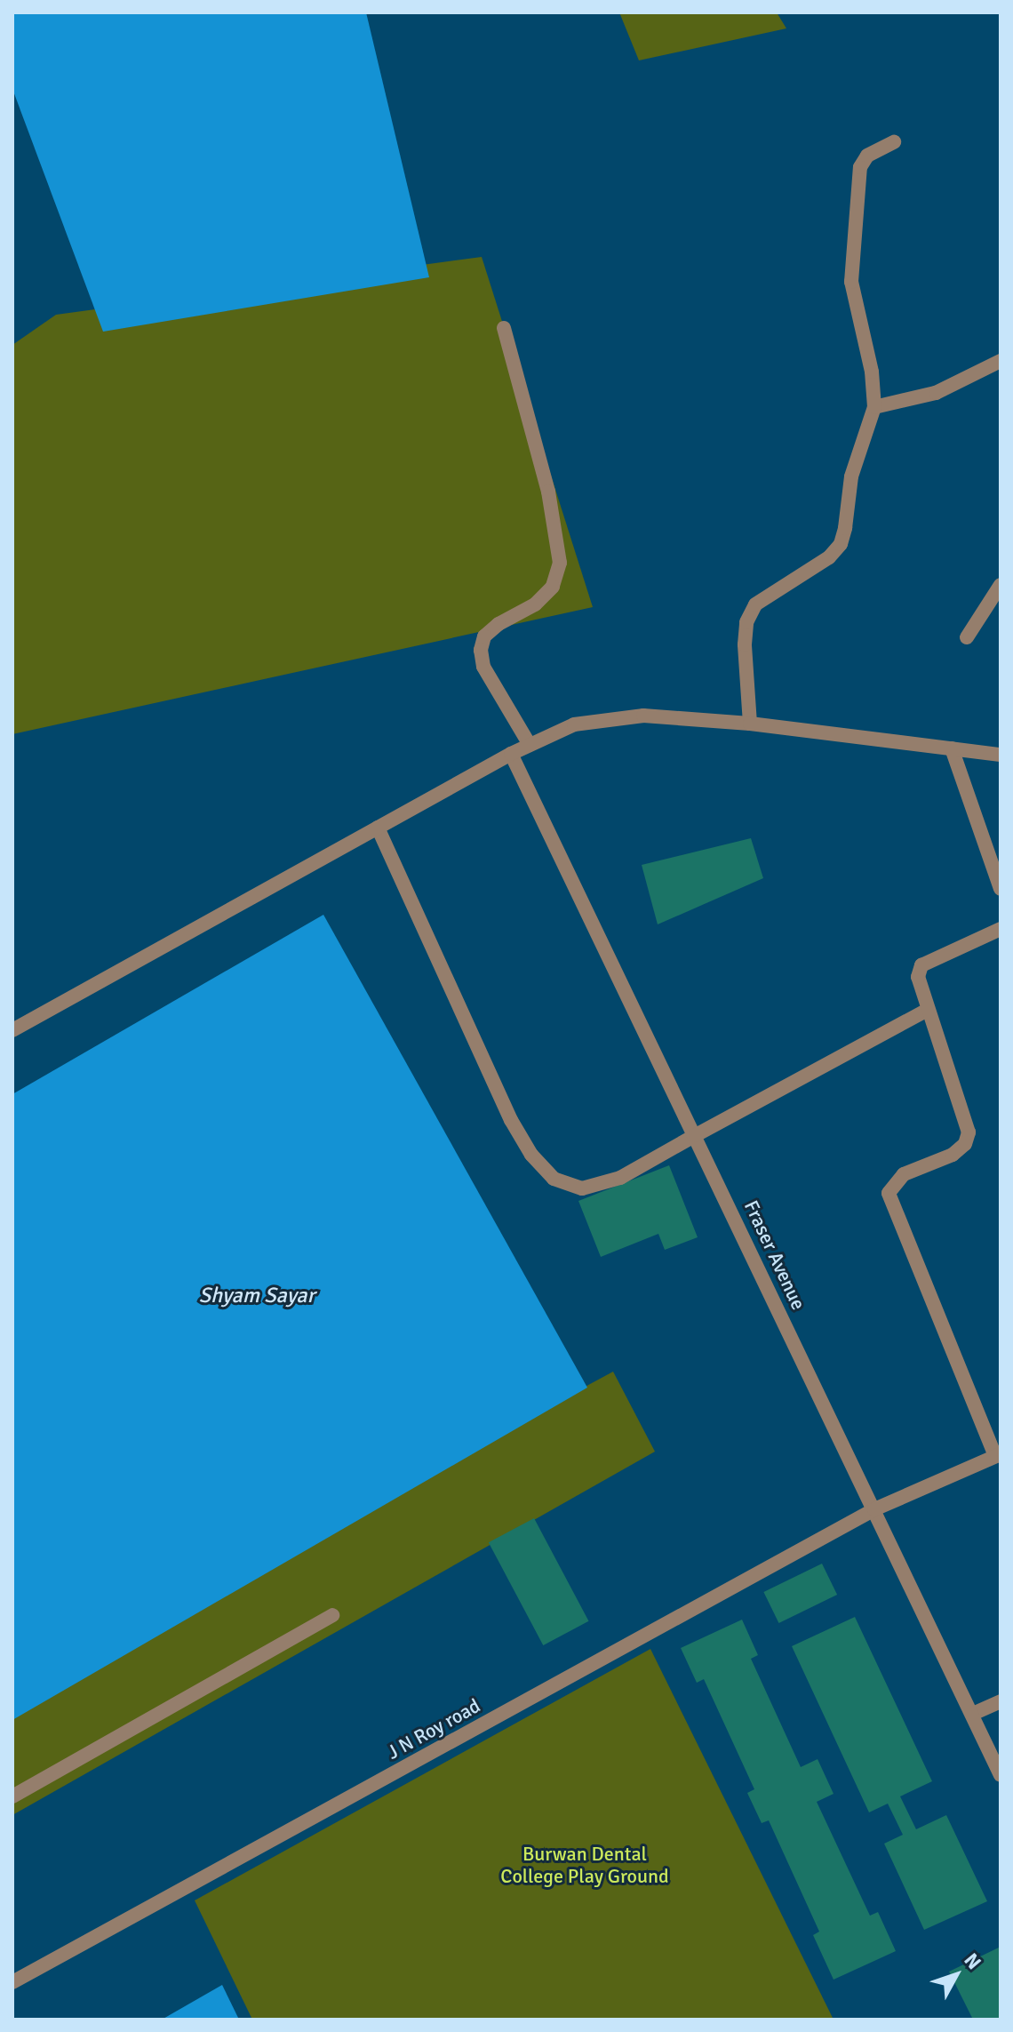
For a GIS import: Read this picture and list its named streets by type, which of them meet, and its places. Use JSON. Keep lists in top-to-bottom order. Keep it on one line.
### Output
{"streets":{"street":["Fraser Avenue","J N Roy road"]},"crossings":[["Fraser Avenue","J N Roy road"]],"water":["Shyam Sayar"],"parks":["Burwan Dental College Play Ground"],"north":"top right"}
